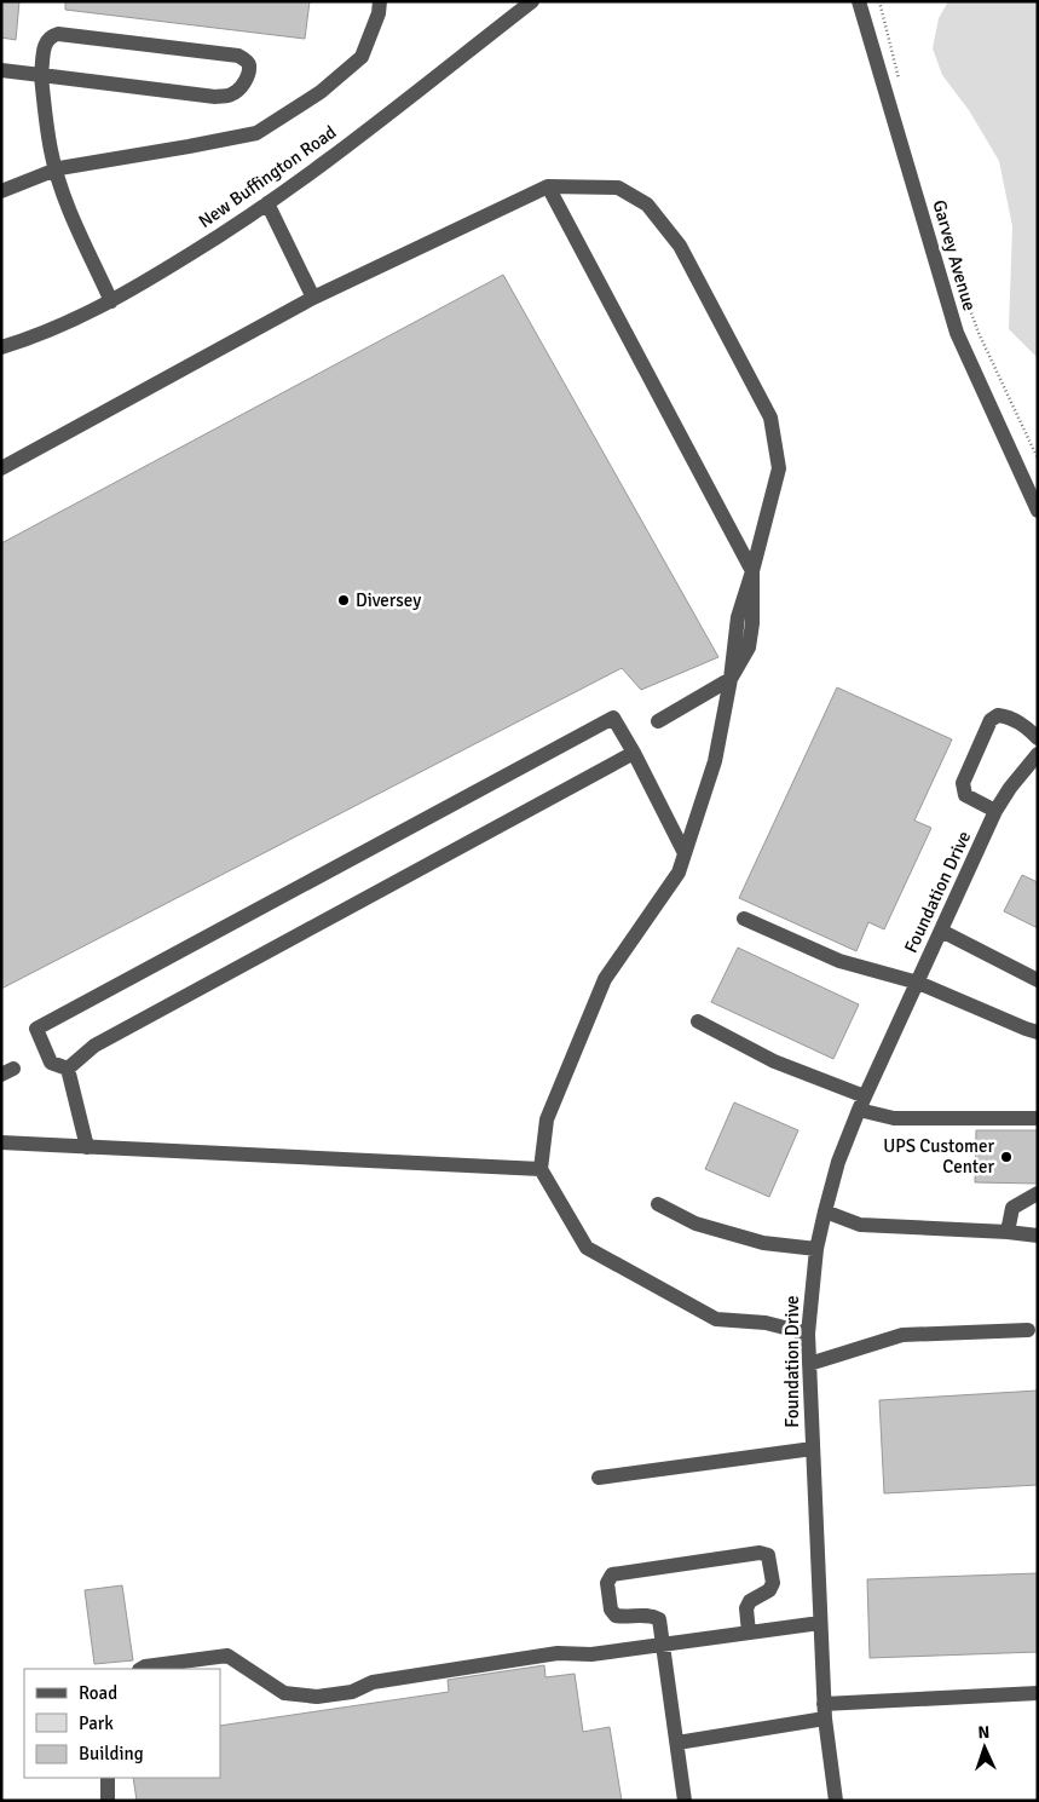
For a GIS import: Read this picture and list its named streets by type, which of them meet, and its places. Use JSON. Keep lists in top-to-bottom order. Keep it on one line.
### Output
{"streets":{"street":["New Buffington Road","Garvey Avenue","Foundation Drive"]},"places":["Diversey","UPS Customer Center"],"legend":["Road","Park","Building"],"north":"top"}
